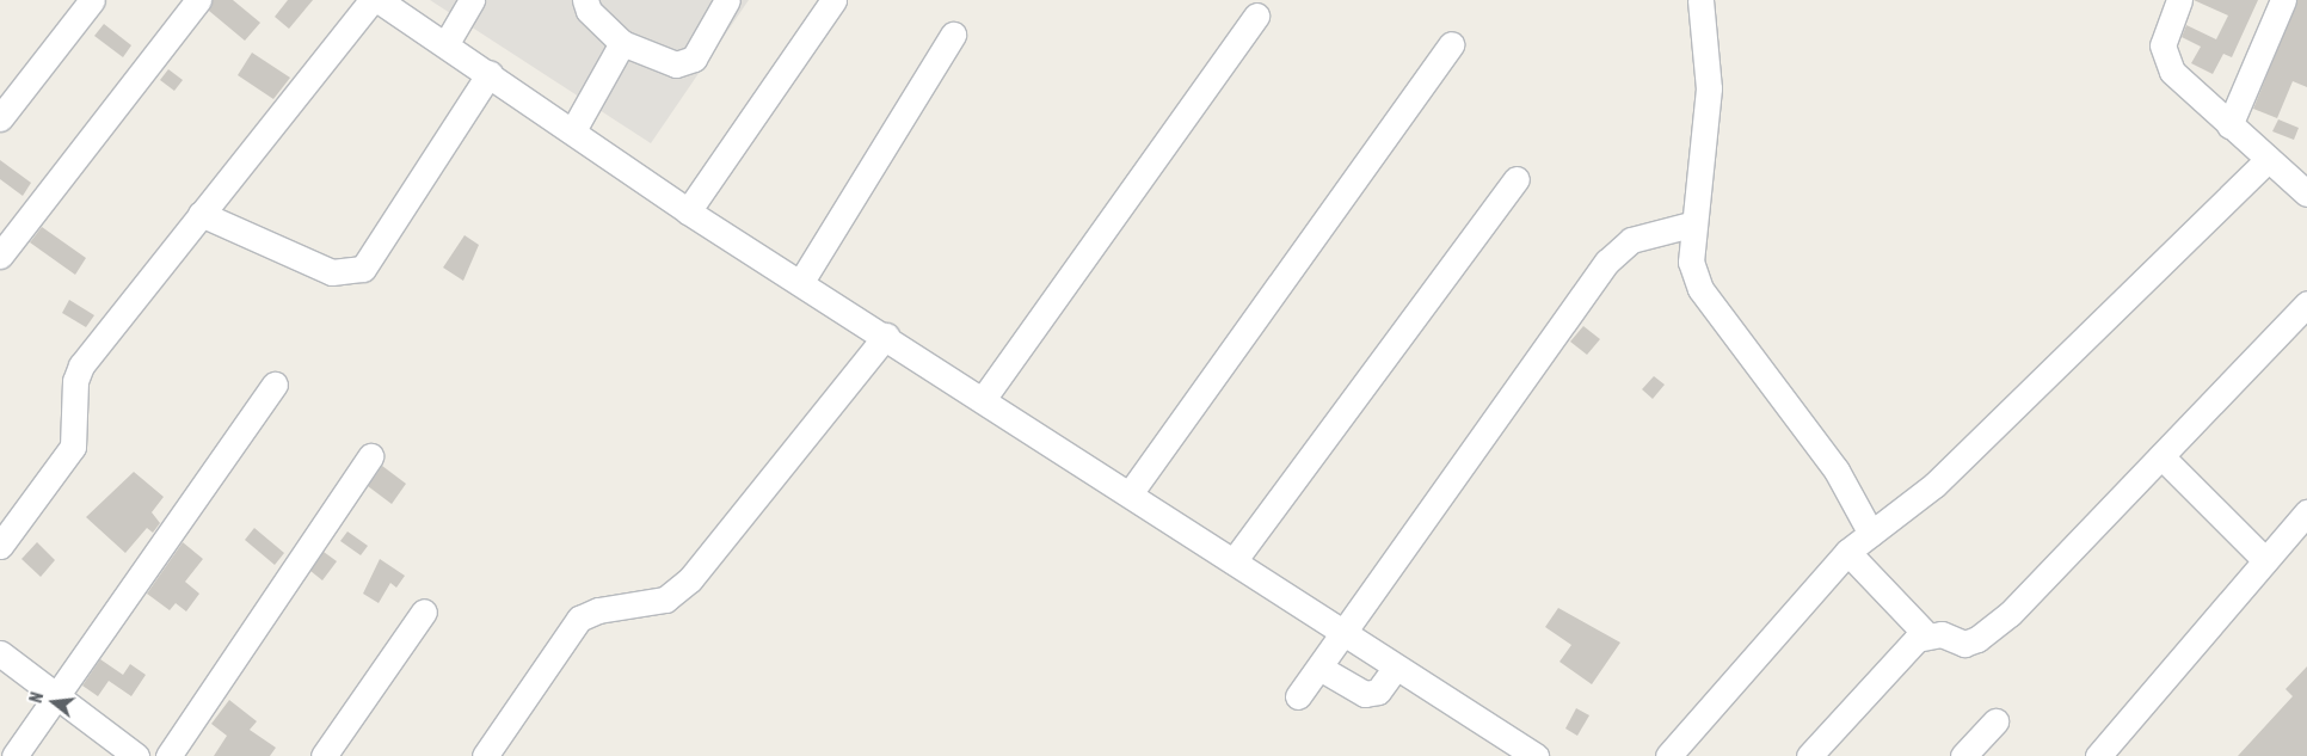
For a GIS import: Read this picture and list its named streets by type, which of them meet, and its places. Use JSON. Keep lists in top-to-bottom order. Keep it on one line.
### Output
{"north":"left"}
